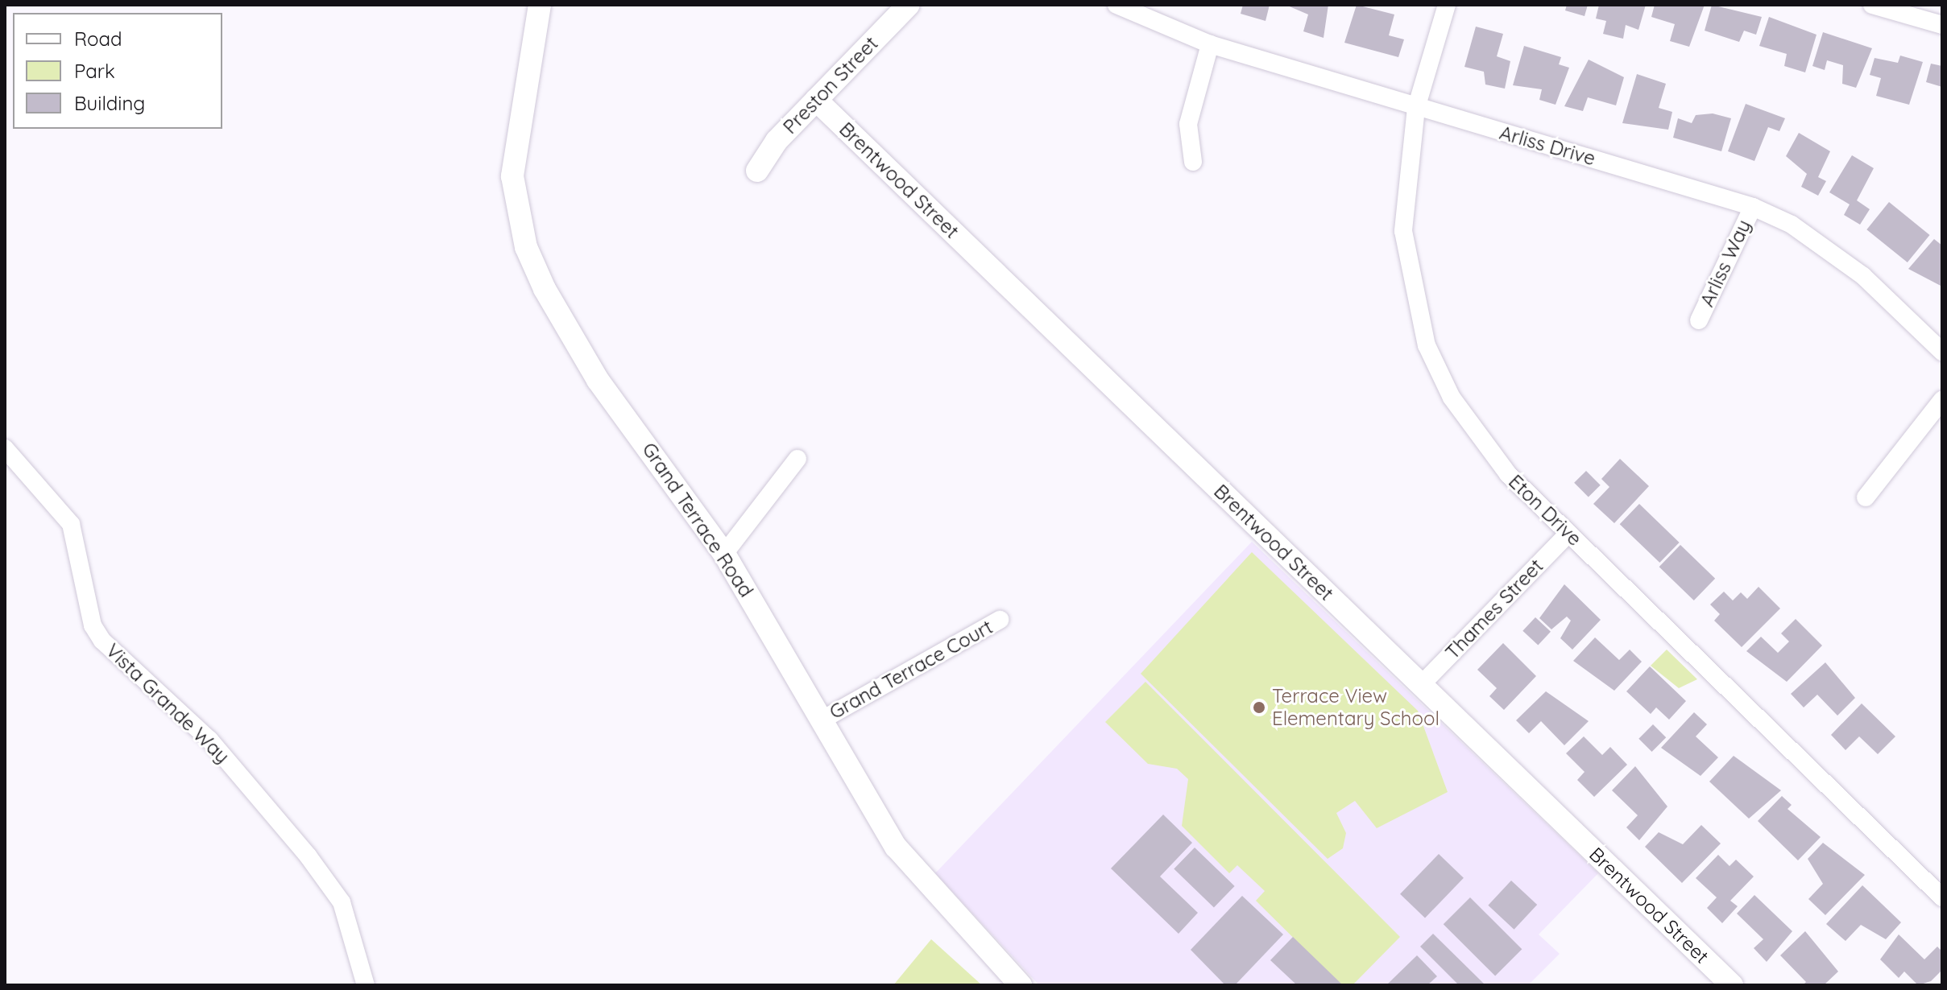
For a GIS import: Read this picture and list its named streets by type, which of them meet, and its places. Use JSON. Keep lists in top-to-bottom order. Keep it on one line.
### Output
{"streets":{"street":["Preston Street","Arliss Drive","Brentwood Street","Arliss Way","Eton Drive","Grand Terrace Road","Thames Street","Grand Terrace Court","Vista Grande Way"]},"crossings":[["Preston Street","Brentwood Street"],["Arliss Drive","Arliss Way"],["Arliss Drive","Eton Drive"],["Brentwood Street","Thames Street"],["Eton Drive","Thames Street"],["Grand Terrace Road","Grand Terrace Court"]],"places":["Terrace View Elementary School"],"legend":["Road","Park","Building"]}
